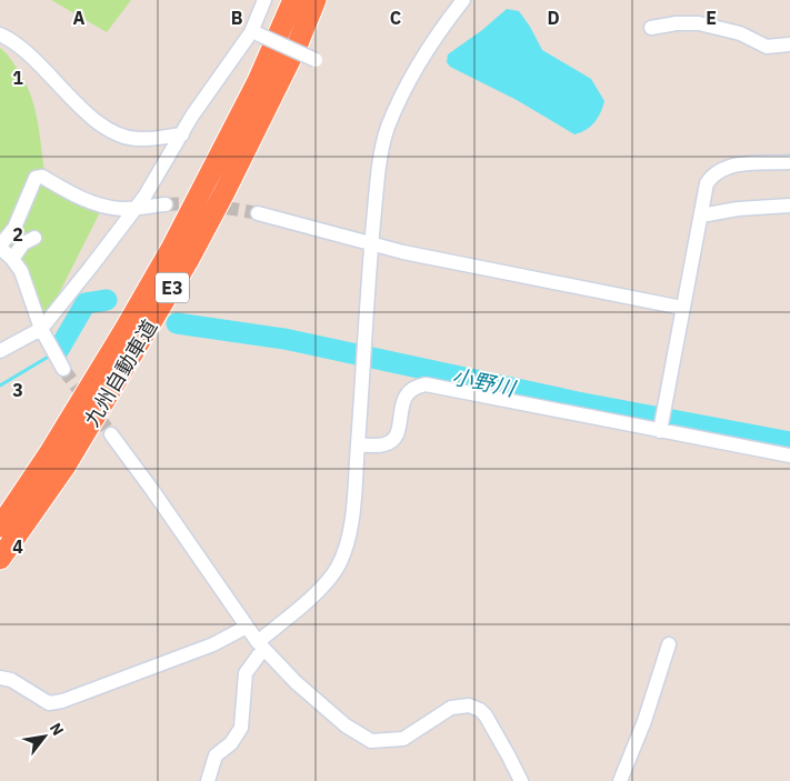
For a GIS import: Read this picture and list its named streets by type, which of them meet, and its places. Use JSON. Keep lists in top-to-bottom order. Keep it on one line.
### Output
{"streets":{"highway":["E3","九州自動車道"]},"water":["小野川"],"north":"top right","grid":{"columns":["A","B","C","D","E"],"rows":["1","2","3","4"]}}
